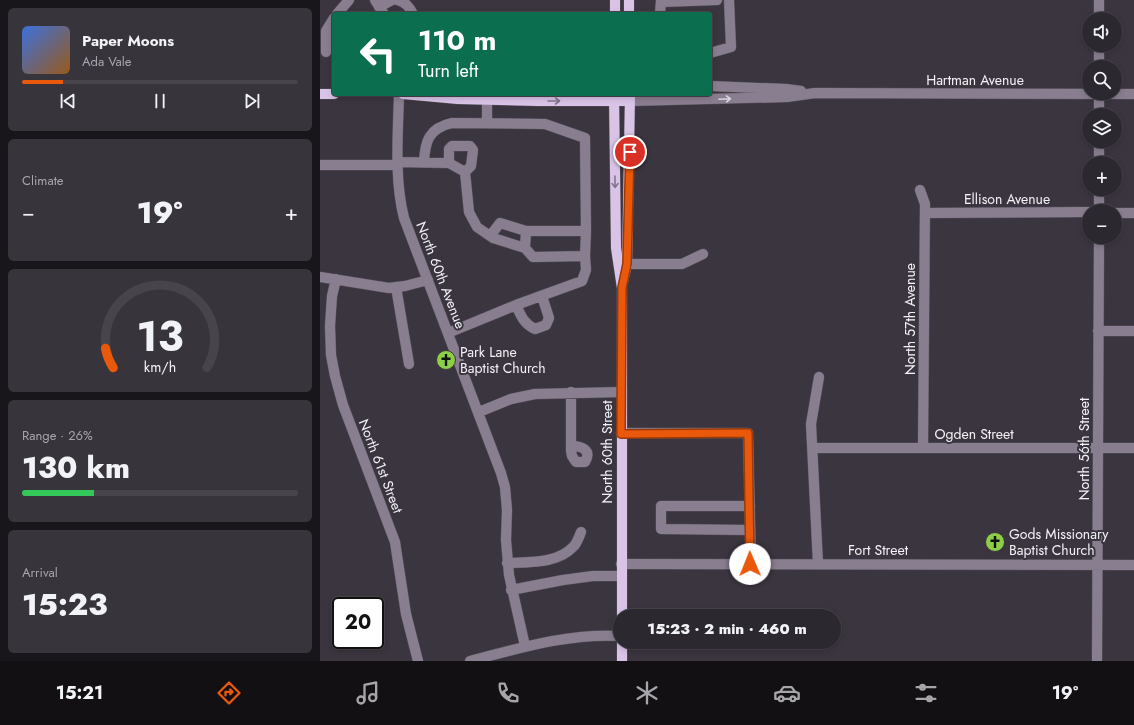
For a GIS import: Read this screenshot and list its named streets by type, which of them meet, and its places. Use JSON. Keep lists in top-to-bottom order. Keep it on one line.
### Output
{"streets":{"main road":["Hartman Avenue","North 60th Street"],"street":["Ellison Avenue","North 60th Avenue","North 57th Avenue","Ogden Street","North 56th Street","North 61st Street","Fort Street"]},"crossings":[["Hartman Avenue","North 60th Street"],["Ellison Avenue","North 57th Avenue"],["North 57th Avenue","Ogden Street"],["Ogden Street","North 56th Street"],["North 56th Street","Fort Street"],["North 60th Street","Fort Street"]],"places":{"church":["Park Lane Baptist Church","Gods Missionary Baptist Church"]},"page":{"map_buttons":["+","−"],"turn":["110 m","Turn left"],"song":["Paper Moons","Ada Vale"],"tile":["Climate",["Range · 26%","130 km"],["Arrival","15:23"]],"heat":["−","19°","+"],"limit":"20","trip":"15:23 · 2 min · 460 m","tabs":["15:21","19°"],"gauge":["13","km/h"]}}
